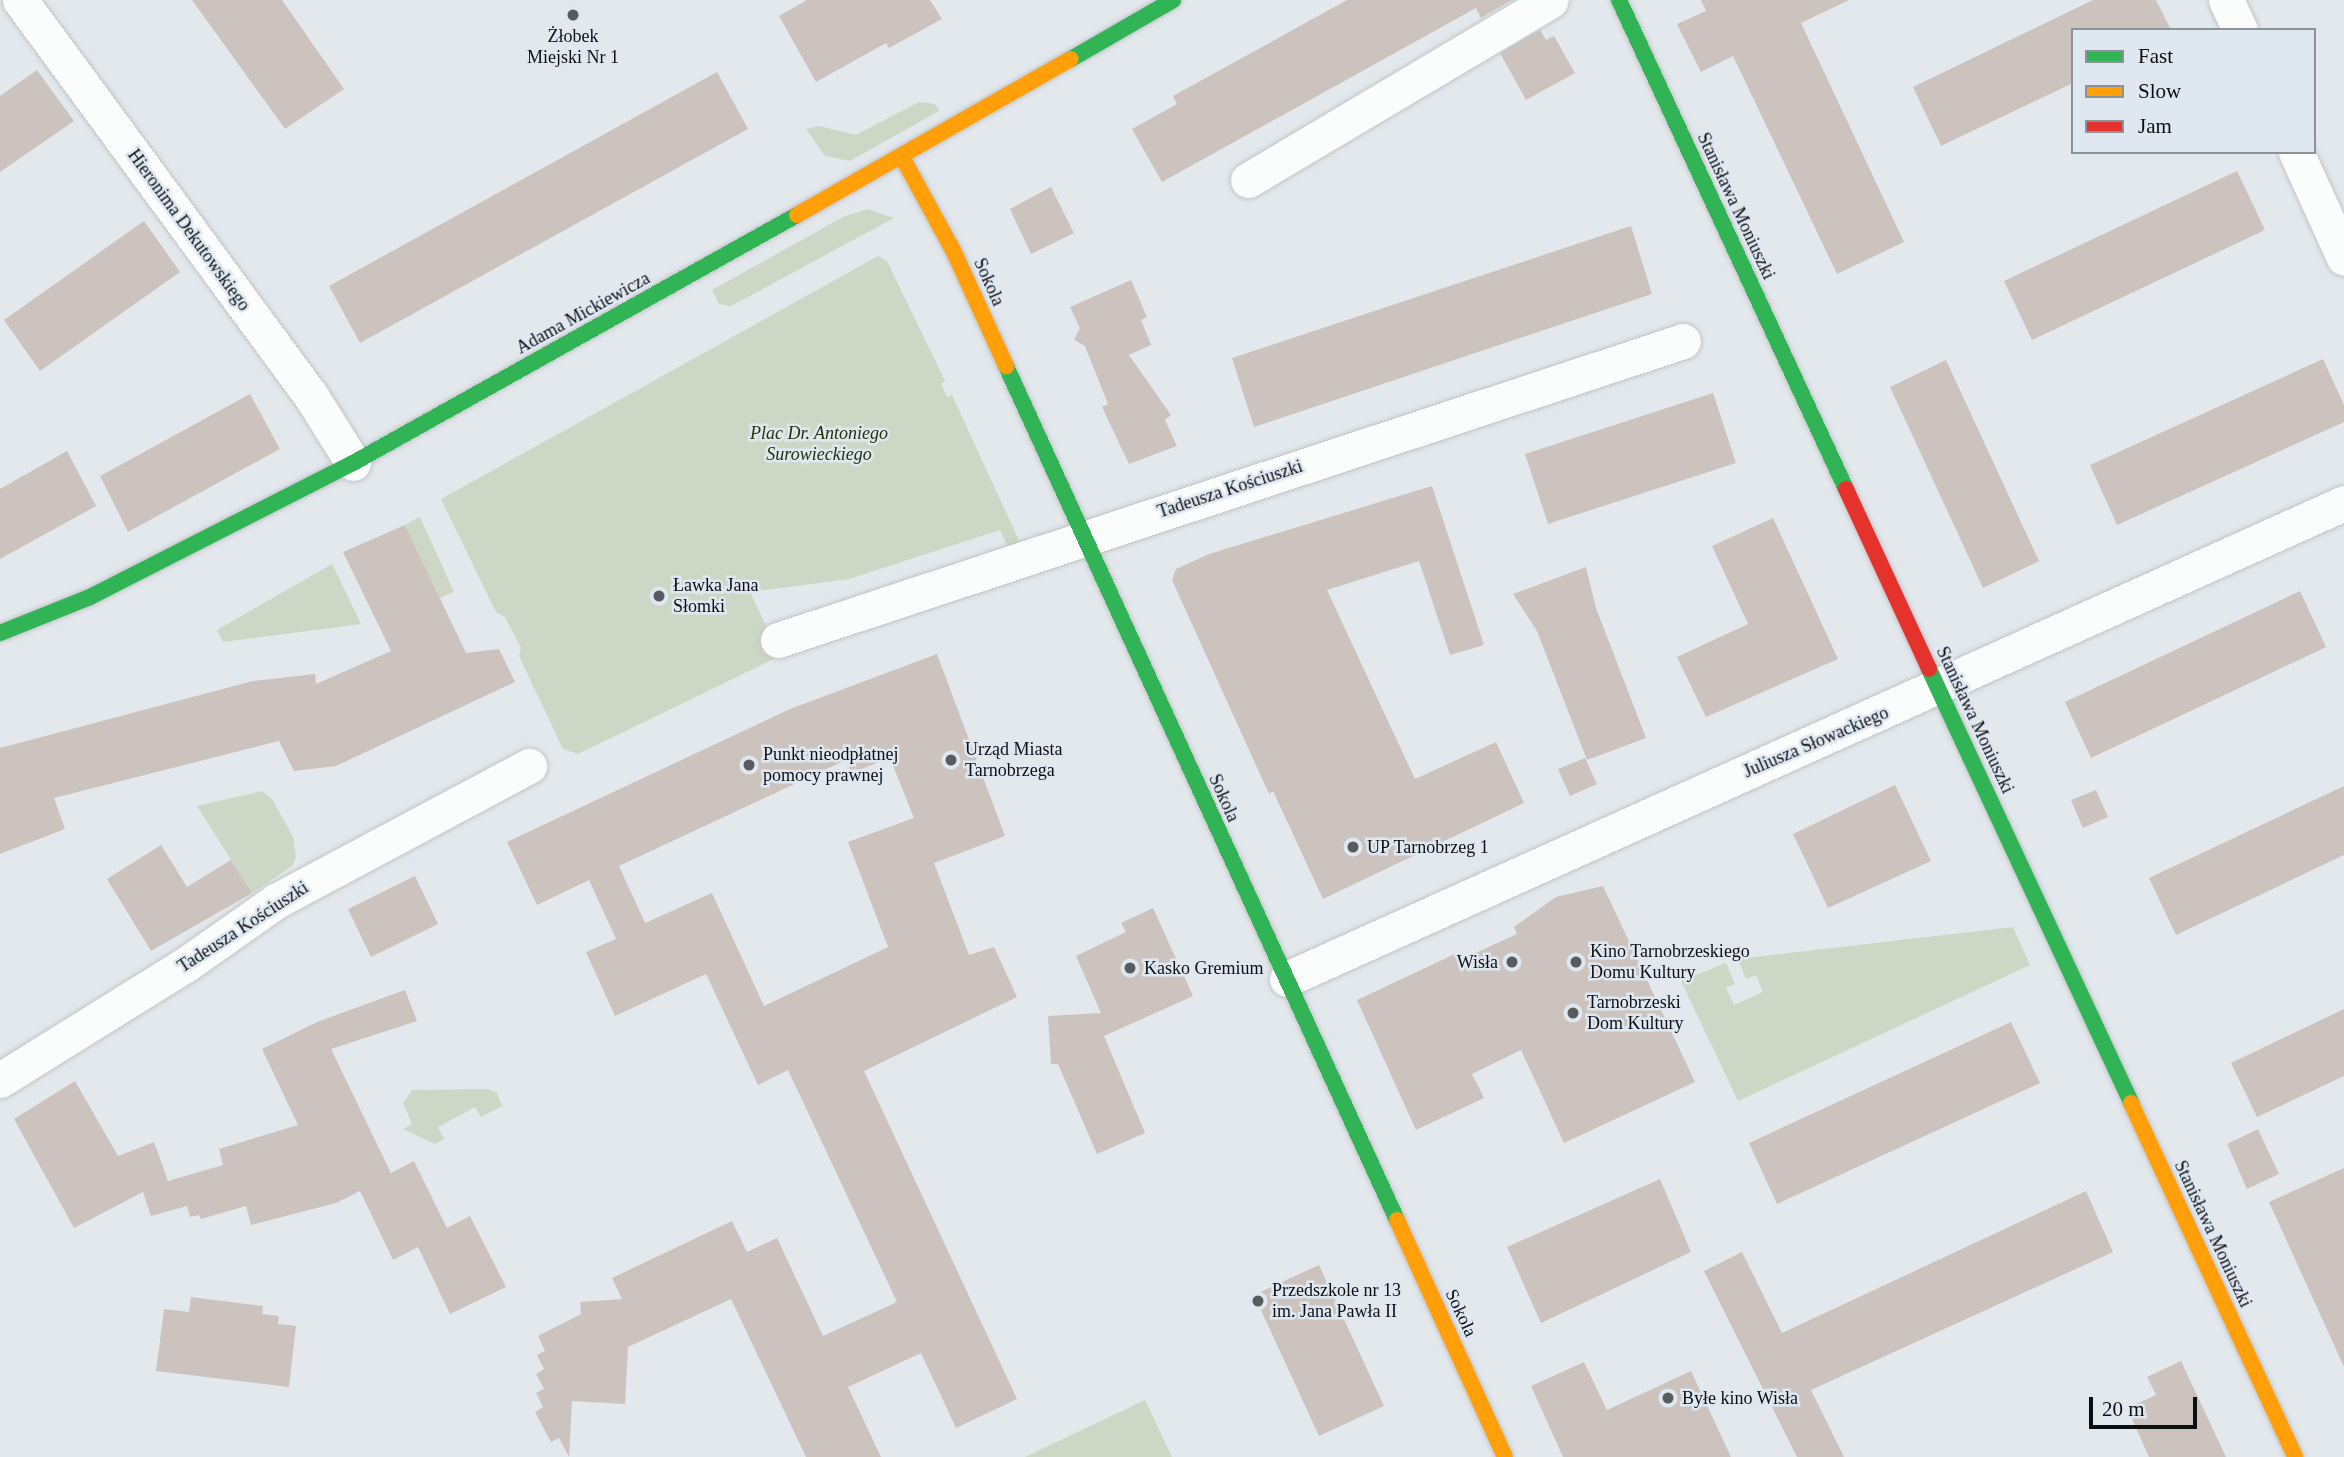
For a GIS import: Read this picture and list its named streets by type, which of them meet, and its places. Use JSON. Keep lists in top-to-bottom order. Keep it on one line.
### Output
{"streets":{"street":["Stanisława Moniuszki","Hieronima Dekutowskiego","Sokola","Adama Mickiewicza","Tadeusza Kościuszki","Juliusza Słowackiego"]},"crossings":[["Stanisława Moniuszki","Juliusza Słowackiego"],["Hieronima Dekutowskiego","Adama Mickiewicza"],["Sokola","Adama Mickiewicza"],["Sokola","Tadeusza Kościuszki"],["Sokola","Juliusza Słowackiego"]],"parks":["Plac Dr. Antoniego Surowieckiego"],"places":["Żłobek Miejski Nr 1","Ławka Jana Słomki","Urząd Miasta Tarnobrzega","Punkt nieodpłatnej pomocy prawnej","UP Tarnobrzeg 1","Wisła","Kino Tarnobrzeskiego Domu Kultury","Kasko Gremium","Tarnobrzeski Dom Kultury","Przedszkole nr 13 im. Jana Pawła II","Byłe kino Wisła"],"legend":["Fast","Slow","Jam"],"scale_bar":"20 m"}
